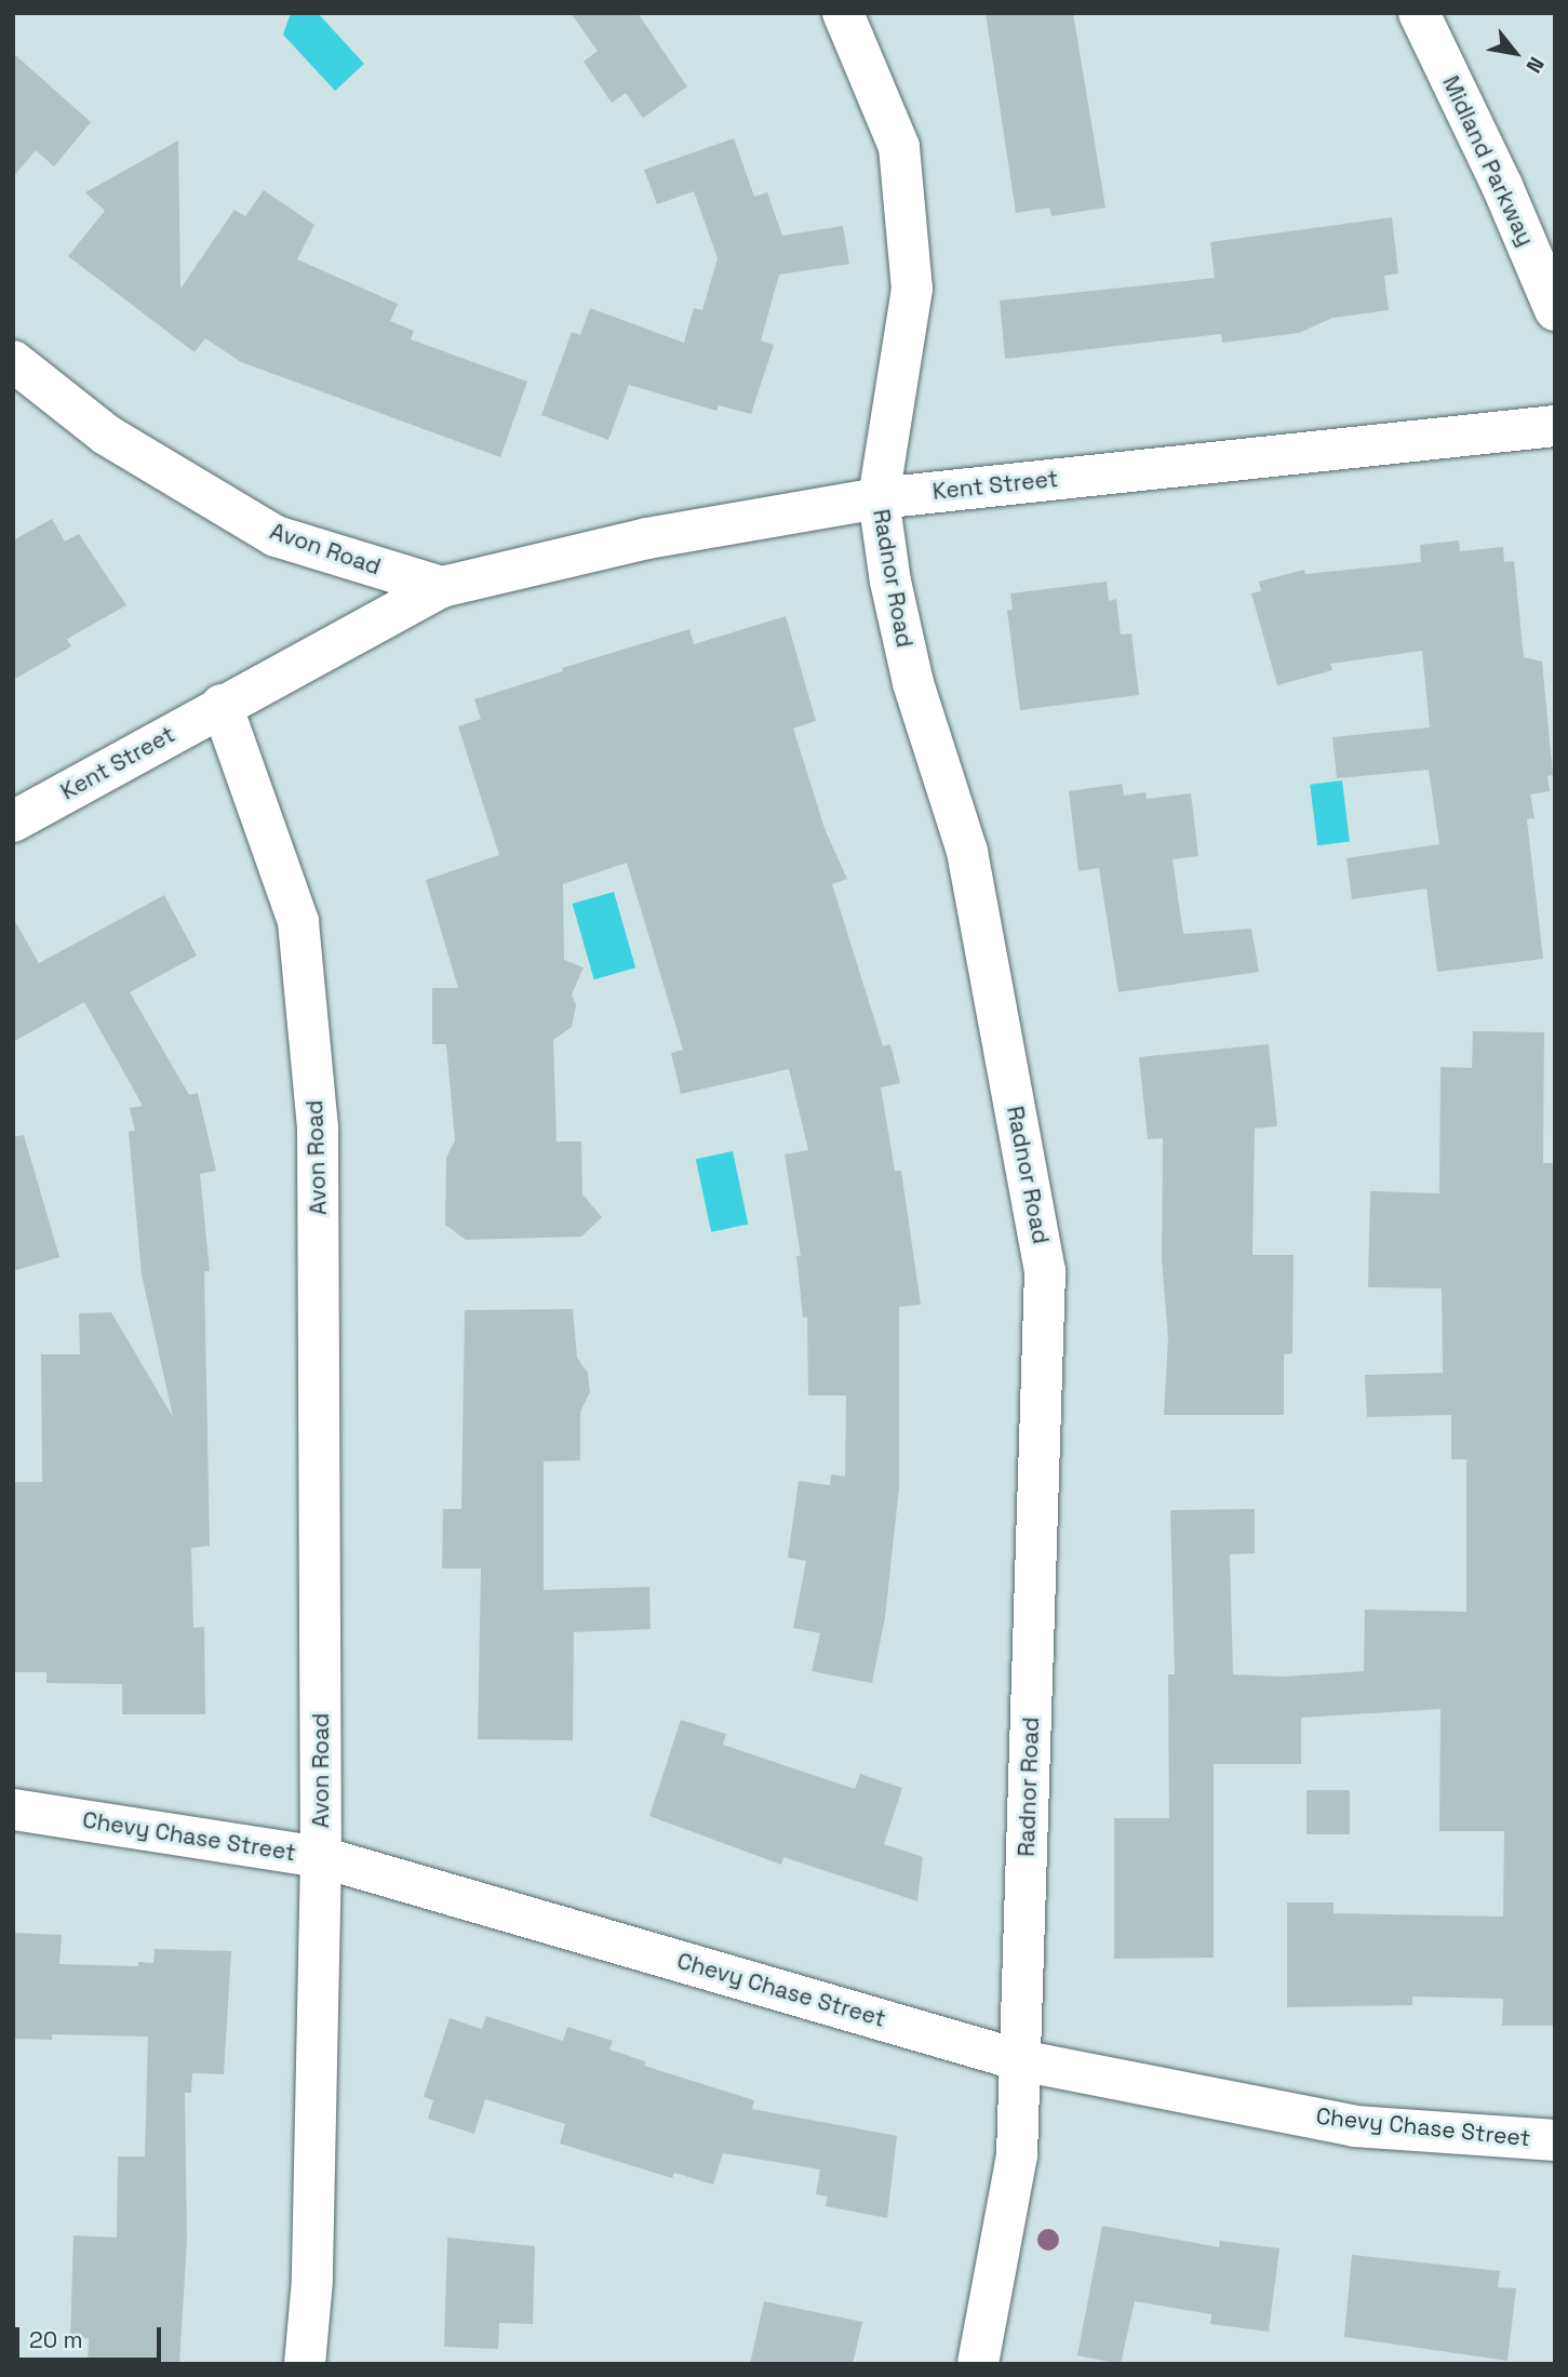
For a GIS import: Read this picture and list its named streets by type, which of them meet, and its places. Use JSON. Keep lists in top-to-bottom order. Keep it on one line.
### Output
{"streets":{"street":["Midland Parkway","Kent Street","Avon Road","Radnor Road","Chevy Chase Street"]},"crossings":[["Kent Street","Avon Road"],["Kent Street","Radnor Road"],["Avon Road","Chevy Chase Street"],["Radnor Road","Chevy Chase Street"]],"scale_bar":"20 m","north":"bottom right"}
